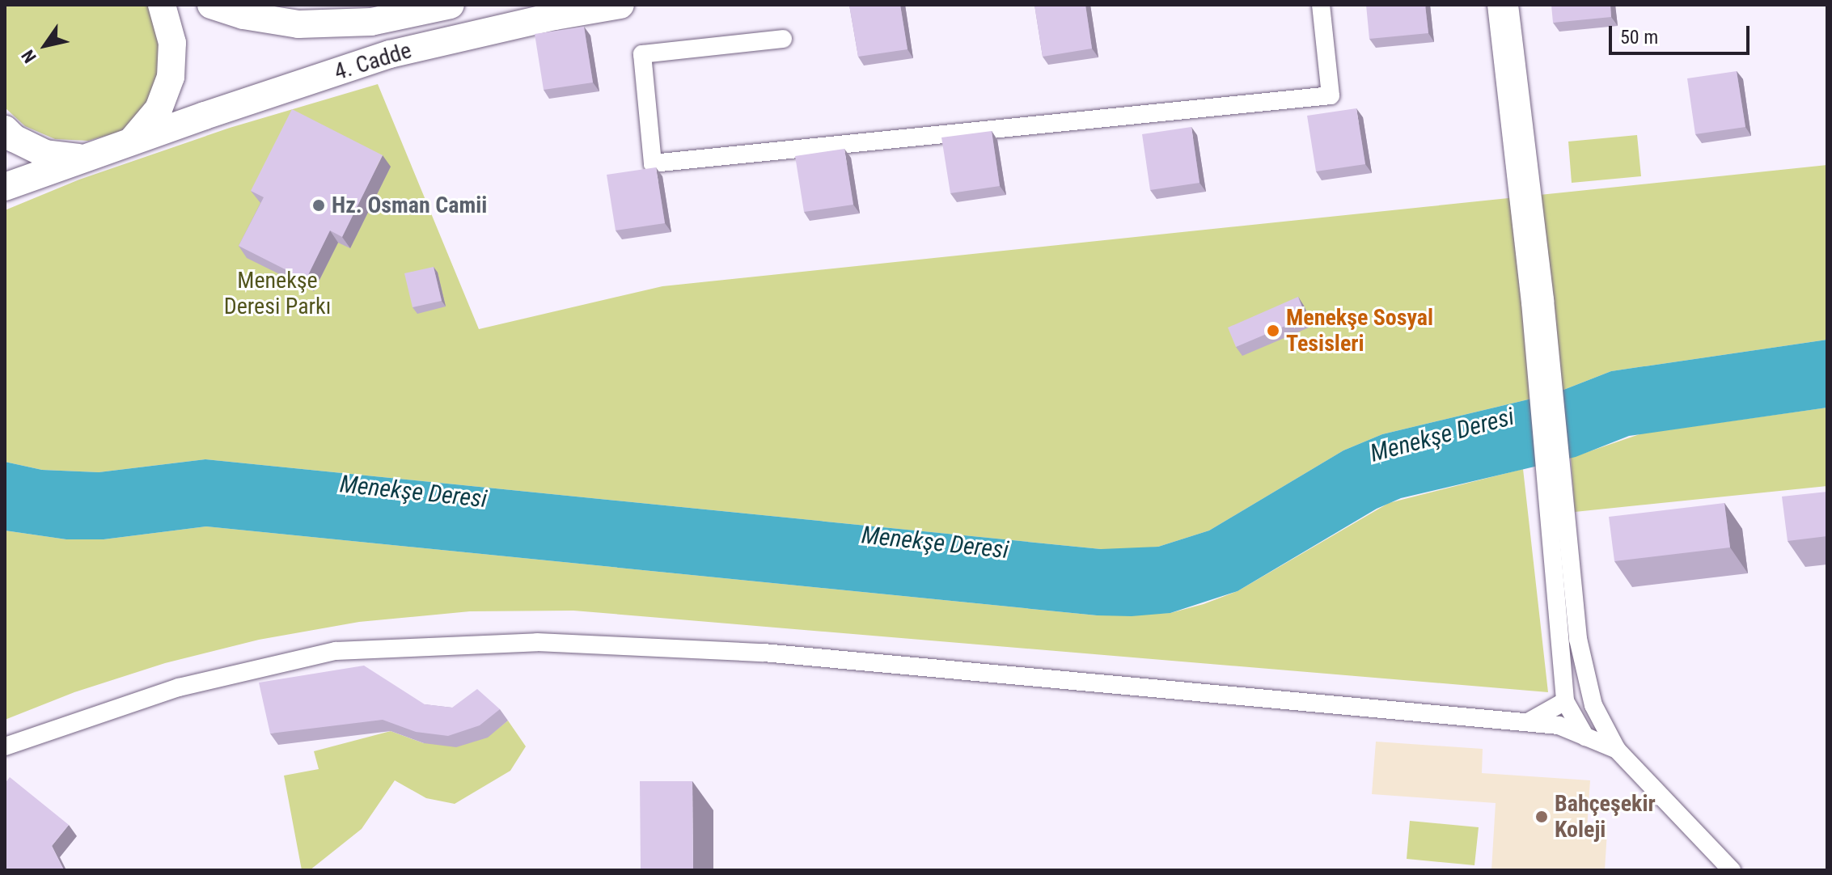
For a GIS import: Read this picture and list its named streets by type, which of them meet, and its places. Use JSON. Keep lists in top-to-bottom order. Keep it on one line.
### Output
{"streets":{"main road":["4. Cadde"]},"water":["Menekşe Deresi"],"parks":["Menekşe Deresi Parkı"],"places":["Hz. Osman Camii","Menekşe Sosyal Tesisleri","Bahçeşekir Koleji"],"scale_bar":"50 m","north":"bottom left"}
